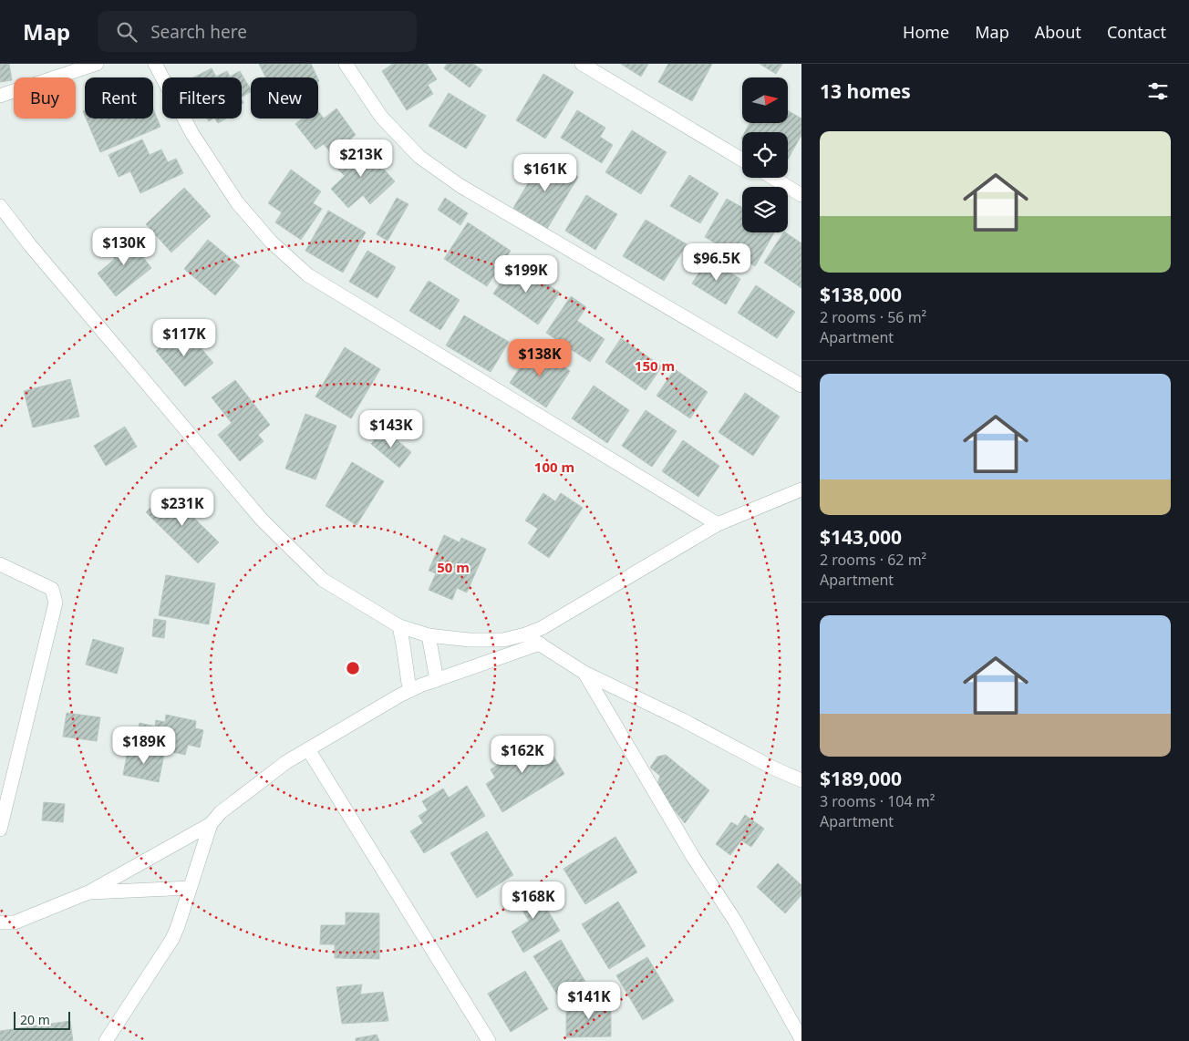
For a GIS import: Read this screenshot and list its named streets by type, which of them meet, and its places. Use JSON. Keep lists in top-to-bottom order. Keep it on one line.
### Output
{"scale_bar":"20 m","north":"right","page":{"header":"Map","search":"Search here","nav":["Home","Map","About","Contact"],"heading":"13 homes","chip":["Buy","Rent","Filters","New"],"list":[{"name":"$138,000","note":"2 rooms · 56 m² · Apartment"},{"name":"$143,000","note":"2 rooms · 62 m² · Apartment"},{"name":"$189,000","note":"3 rooms · 104 m² · Apartment"}],"price":["$213K","$161K","$130K","$96.5K","$199K","$117K","$138K","$143K","$231K","$189K","$162K","$168K","$141K"],"scale":"20 m"},"rings":["150 m","100 m","50 m"]}
